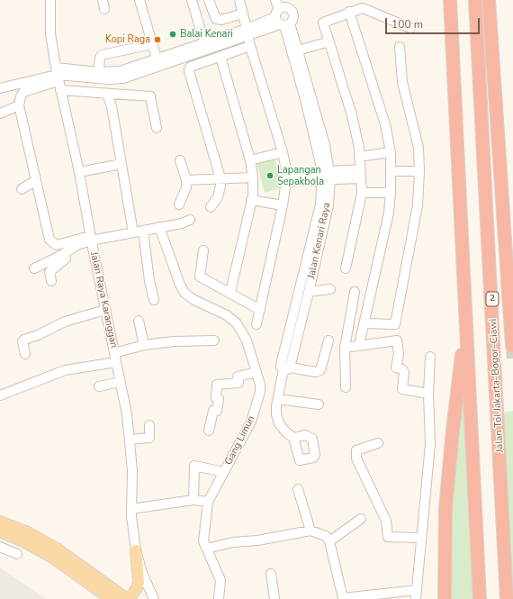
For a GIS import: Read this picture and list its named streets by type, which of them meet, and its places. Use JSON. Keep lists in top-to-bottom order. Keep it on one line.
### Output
{"streets":{"highway":["2","Jalan Tol Jakarta–Bogor–Ciawi"],"street":["Jalan Kenari Raya","Jalan Raya Karanggan","Gang Limun"]},"places":["Balai Kenari","Kopi Raga","Lapangan Sepakbola"],"scale_bar":"100 m"}
